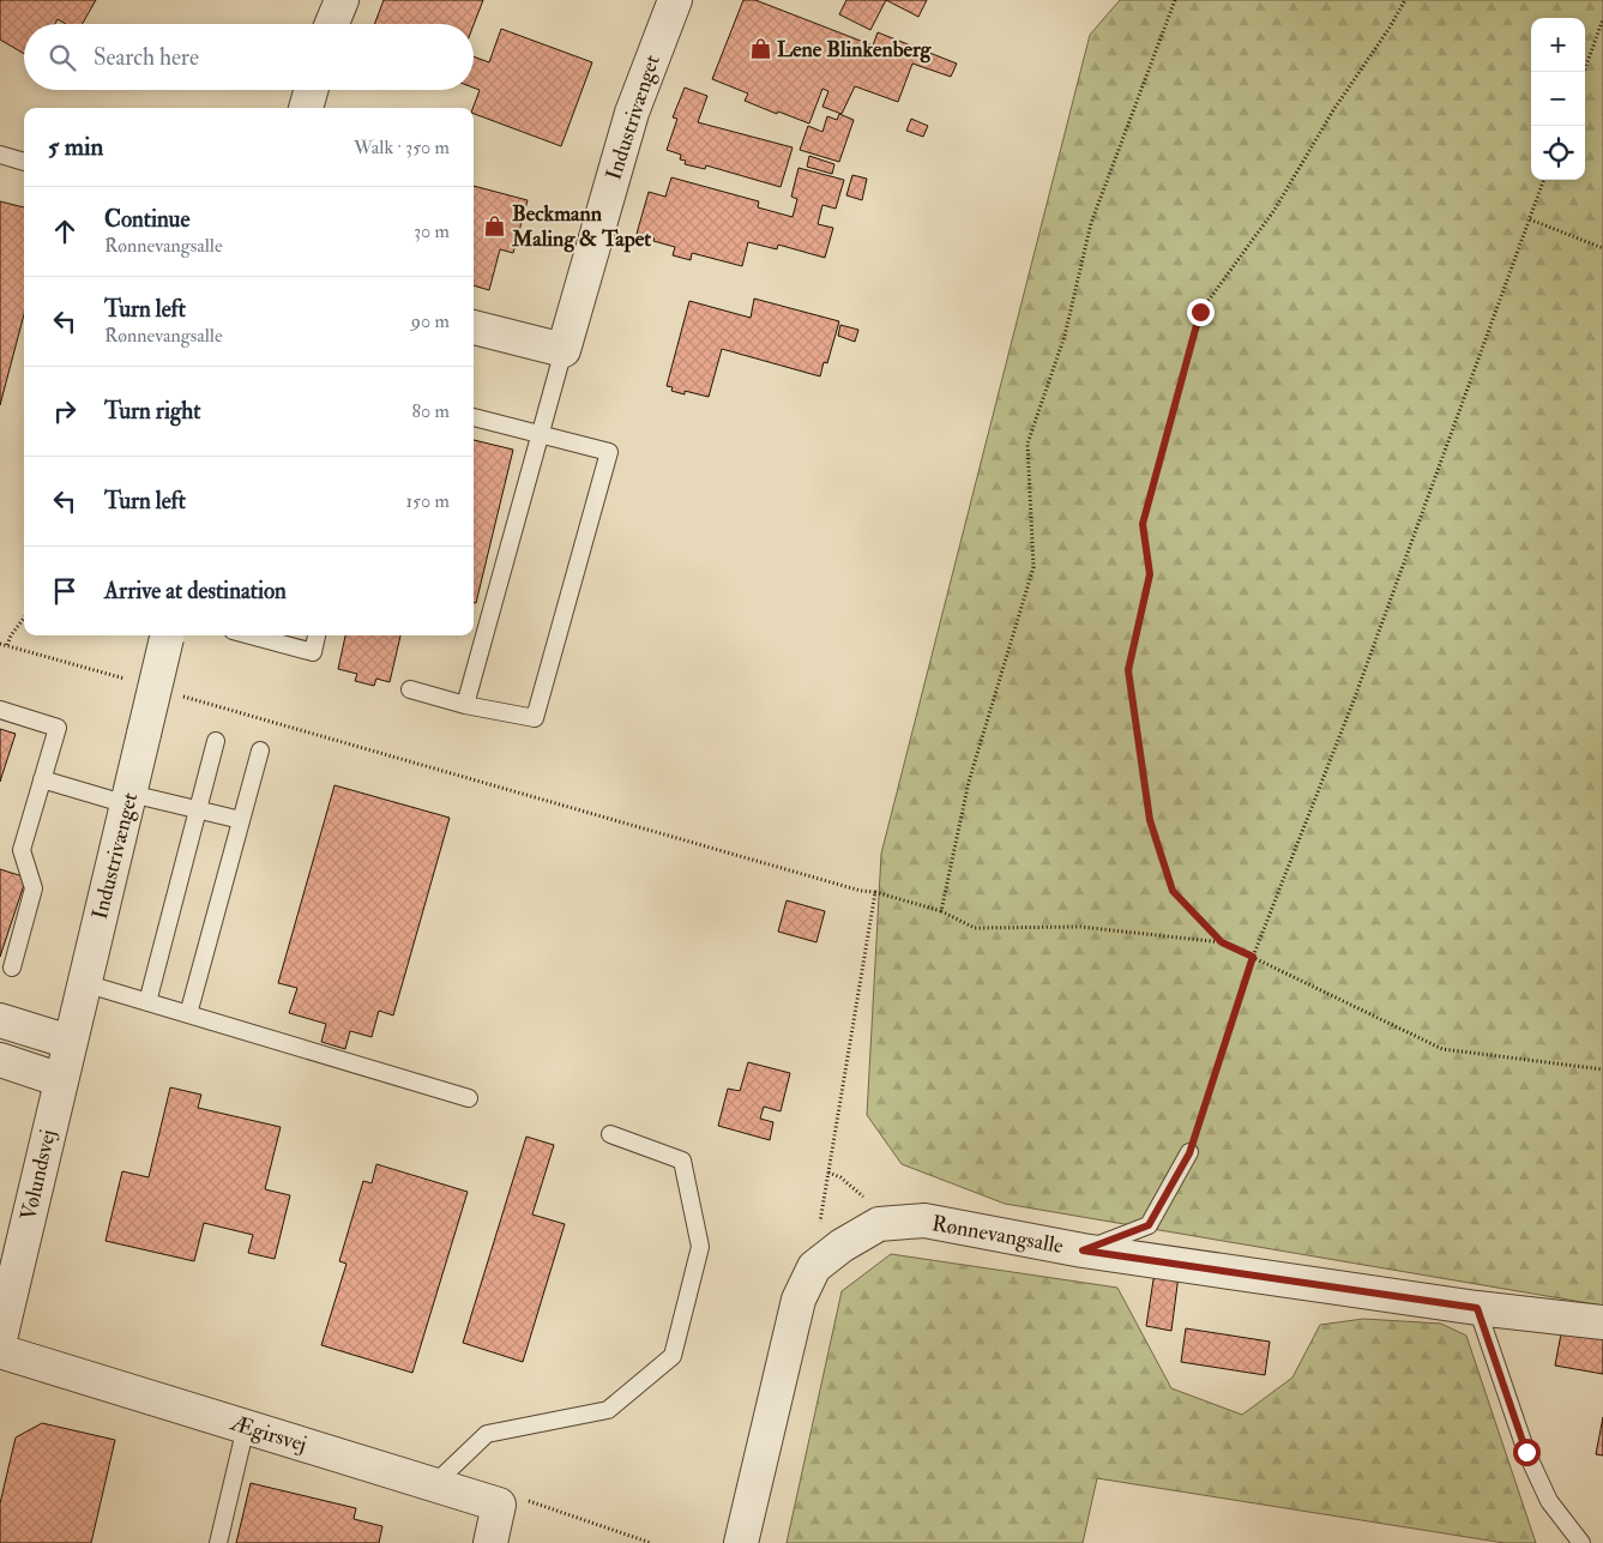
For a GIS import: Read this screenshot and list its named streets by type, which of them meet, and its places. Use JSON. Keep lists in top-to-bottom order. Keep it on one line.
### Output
{"streets":{"street":["Industrivænget","Vølundsvej","Rønnevangsalle","Ægirsvej"]},"crossings":[["Industrivænget","Vølundsvej"]],"places":{"shop":["Lene Blinkenberg","Beckmann Maling & Tapet"]},"page":{"map_buttons":["+","−"],"search":"Search here","heading":["5 min","Walk · 350 m"],"list":[["Continue","Rønnevangsalle","30 m"],["Turn left","Rønnevangsalle","90 m"],["Turn right","80 m"],["Turn left","150 m"],"Arrive at destination"]}}
